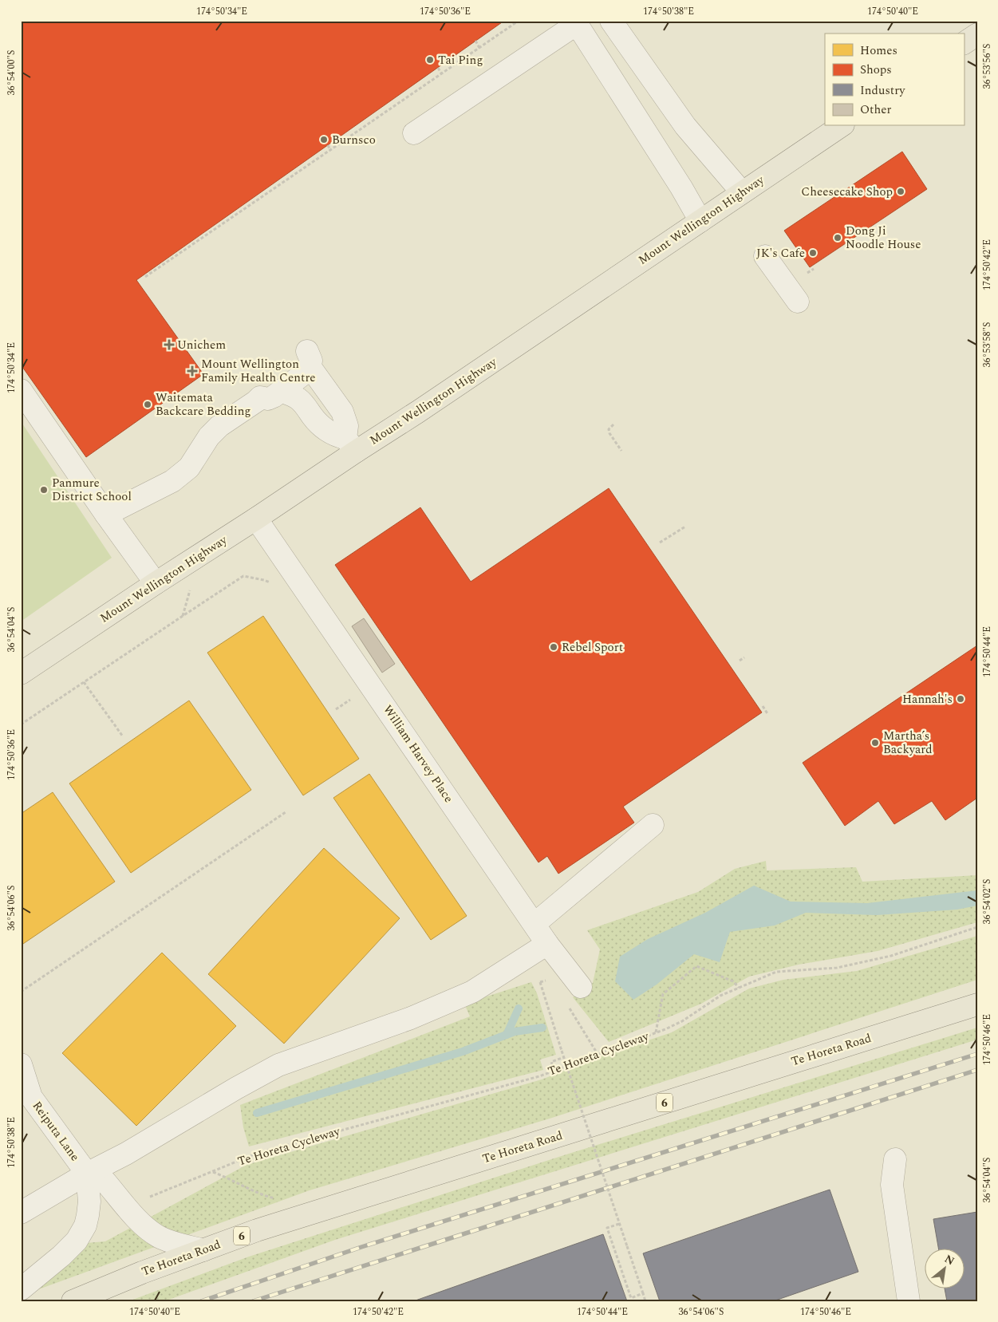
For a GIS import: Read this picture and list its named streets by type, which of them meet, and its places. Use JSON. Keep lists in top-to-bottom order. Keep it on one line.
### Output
{"streets":{"main road":["Mount Wellington Highway","Te Horeta Road","6"],"street":["William Harvey Place","Reiputa Lane"],"path":["Te Horeta Cycleway"]},"crossings":[["Mount Wellington Highway","William Harvey Place"]],"places":{"other":["Tai Ping","Burnsco","Cheesecake Shop","Dong Ji Noodle House","JK's Cafe","Waitemata Backcare Bedding","Panmure District School","Rebel Sport","Hannah's","Martha’s Backyard"],"health":["Unichem","Mount Wellington Family Health Centre"]},"legend":["Homes","Shops","Industry","Other"],"north":"top right","coordinates":["174°50'34\"E","174°50'36\"E","174°50'38\"E","174°50'40\"E","36°53'56\"S","36°54'00\"S","174°50'42\"E","36°53'58\"S","36°54'04\"S","174°50'44\"E","36°54'02\"S","36°54'06\"S","174°50'46\"E"]}
